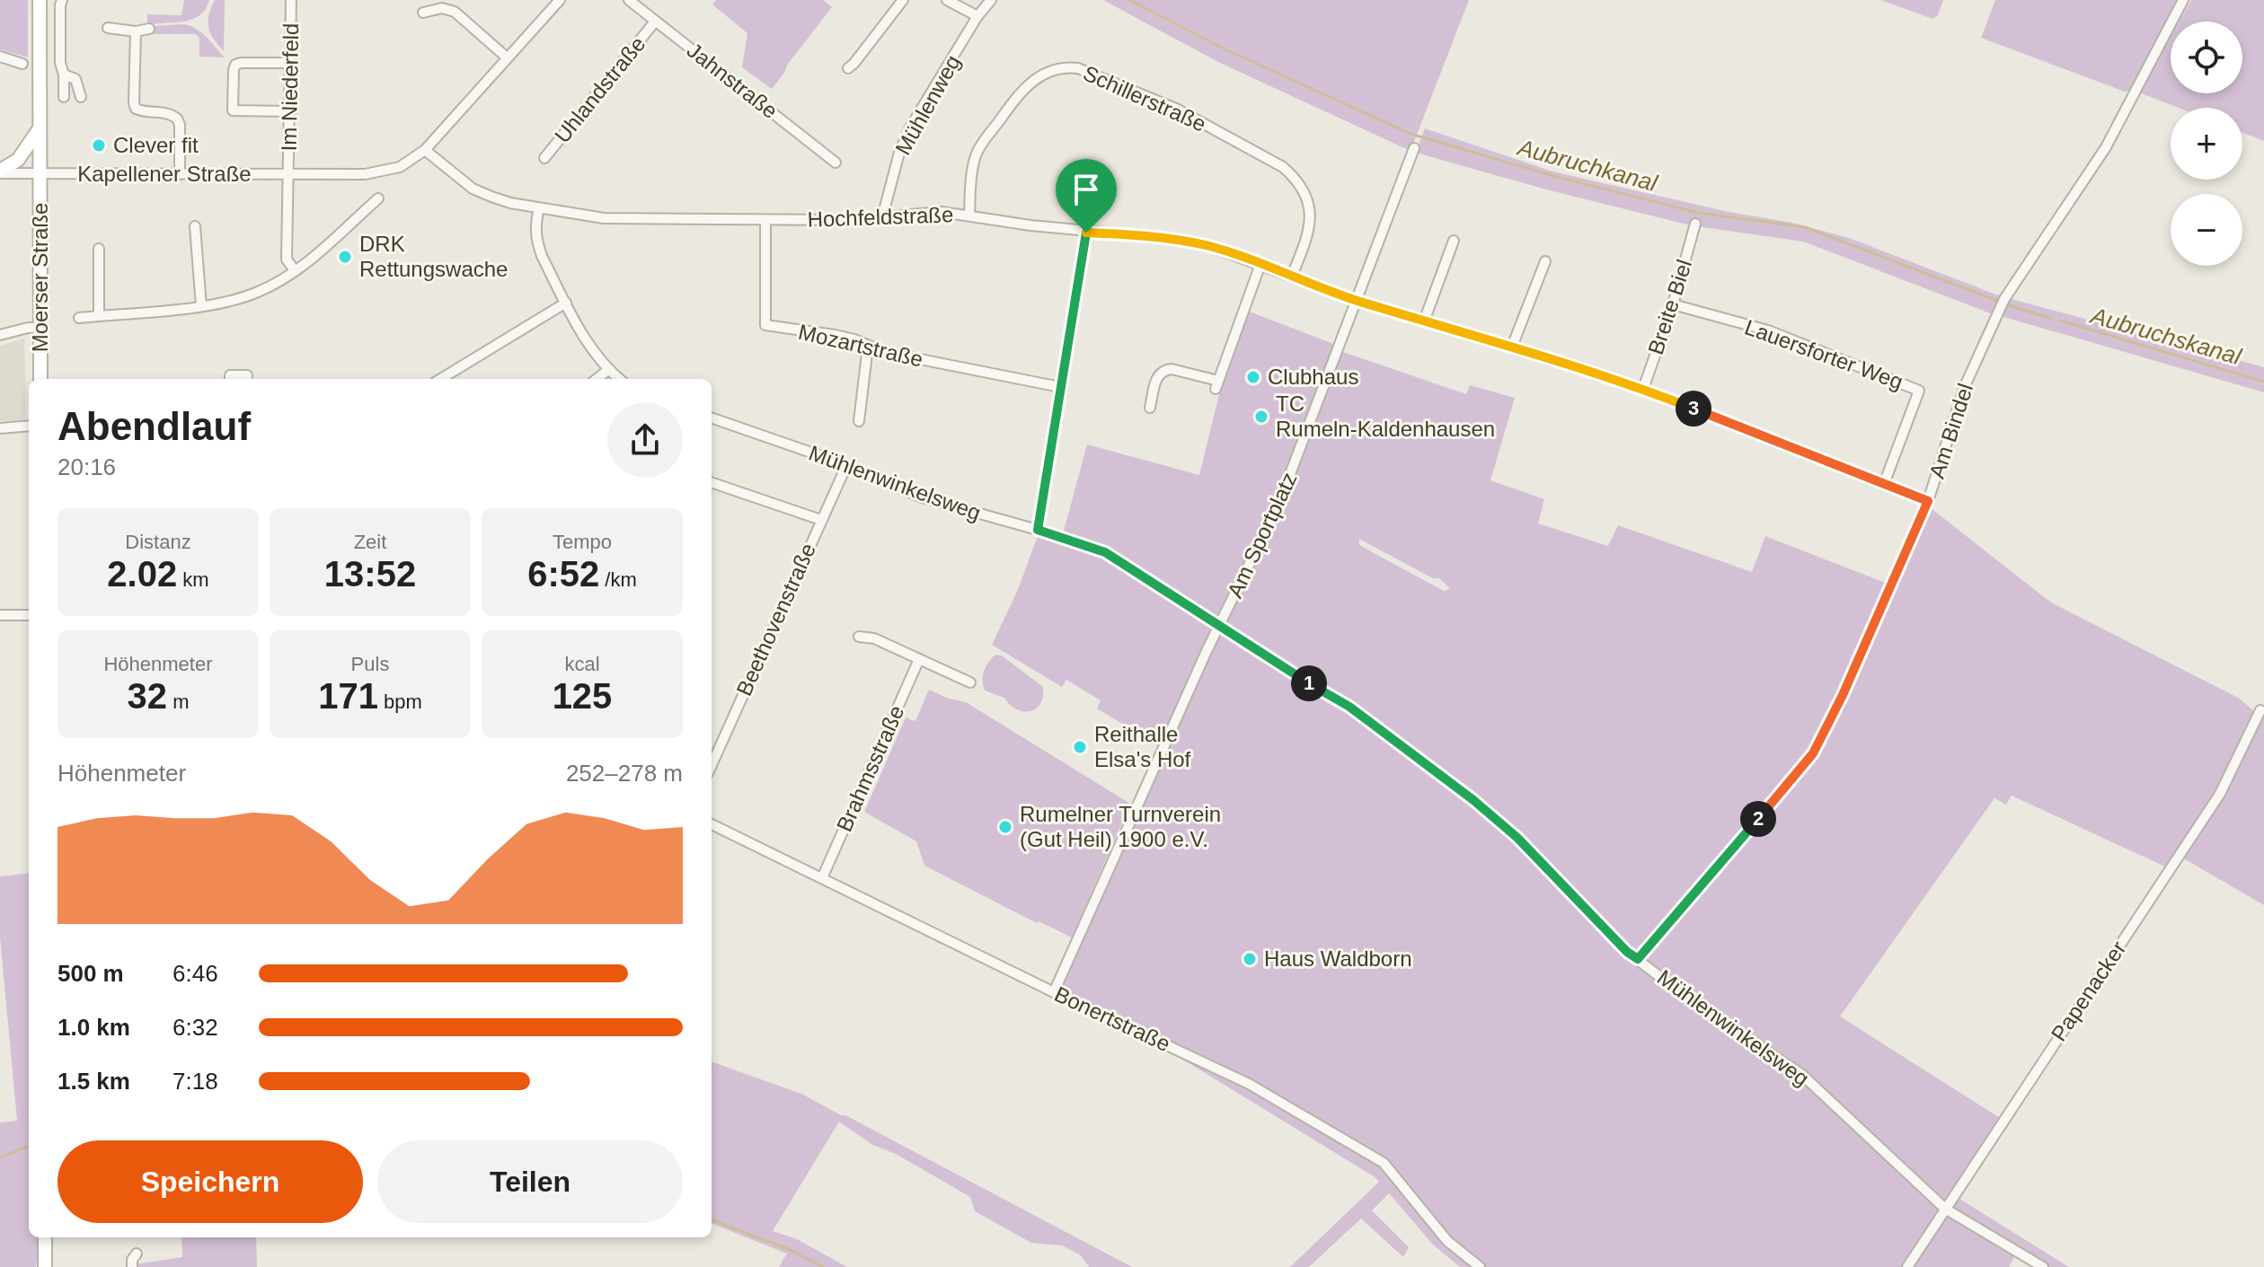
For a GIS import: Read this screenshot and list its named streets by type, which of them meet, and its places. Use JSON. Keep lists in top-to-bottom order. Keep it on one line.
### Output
{"streets":{"main road":["Moerser Straße"],"street":["Jahnstraße","Im Niederfeld","Uhlandstraße","Schillerstraße","Mühlenweg","Kapellener Straße","Hochfeldstraße","Breite Biel","Mozartstraße","Lauersforter Weg","Am Bindel","Mühlenwinkelsweg","Am Sportplatz","Beethovenstraße","Brahmsstraße","Papenacker","Bonertstraße"]},"crossings":[["Jahnstraße","Uhlandstraße"],["Im Niederfeld","Kapellener Straße"],["Schillerstraße","Hochfeldstraße"],["Mühlenweg","Hochfeldstraße"],["Kapellener Straße","Hochfeldstraße"],["Kapellener Straße","Moerser Straße"],["Hochfeldstraße","Breite Biel"],["Hochfeldstraße","Mozartstraße"],["Hochfeldstraße","Lauersforter Weg"],["Hochfeldstraße","Am Bindel"],["Hochfeldstraße","Am Sportplatz"],["Breite Biel","Lauersforter Weg"],["Am Bindel","Mühlenwinkelsweg"],["Mühlenwinkelsweg","Am Sportplatz"],["Mühlenwinkelsweg","Beethovenstraße"],["Mühlenwinkelsweg","Papenacker"],["Am Sportplatz","Bonertstraße"],["Brahmsstraße","Bonertstraße"]],"water":["Aubruchkanal","Aubruchskanal"],"places":["Clever fit","DRK Rettungswache","Clubhaus","TC Rumeln-Kaldenhausen","Reithalle Elsa's Hof","Rumelner Turnverein (Gut Heil) 1900 e.V.","Haus Waldborn"],"page":{"map_buttons":["+","−"],"heading":["Abendlauf","20:16"],"pins":["3","1","2"],"stats":[["Distanz","2.02 km"],["Zeit","13:52"],["Tempo","6:52 /km"],["Höhenmeter","32 m"],["Puls","171 bpm"],["kcal","125"]],"chart":["Höhenmeter","252–278 m"],"list":[{"name":"500 m","note":"6:46"},{"name":"1.0 km","note":"6:32"},{"name":"1.5 km","note":"7:18"}],"buttons":["Speichern","Teilen"]}}
